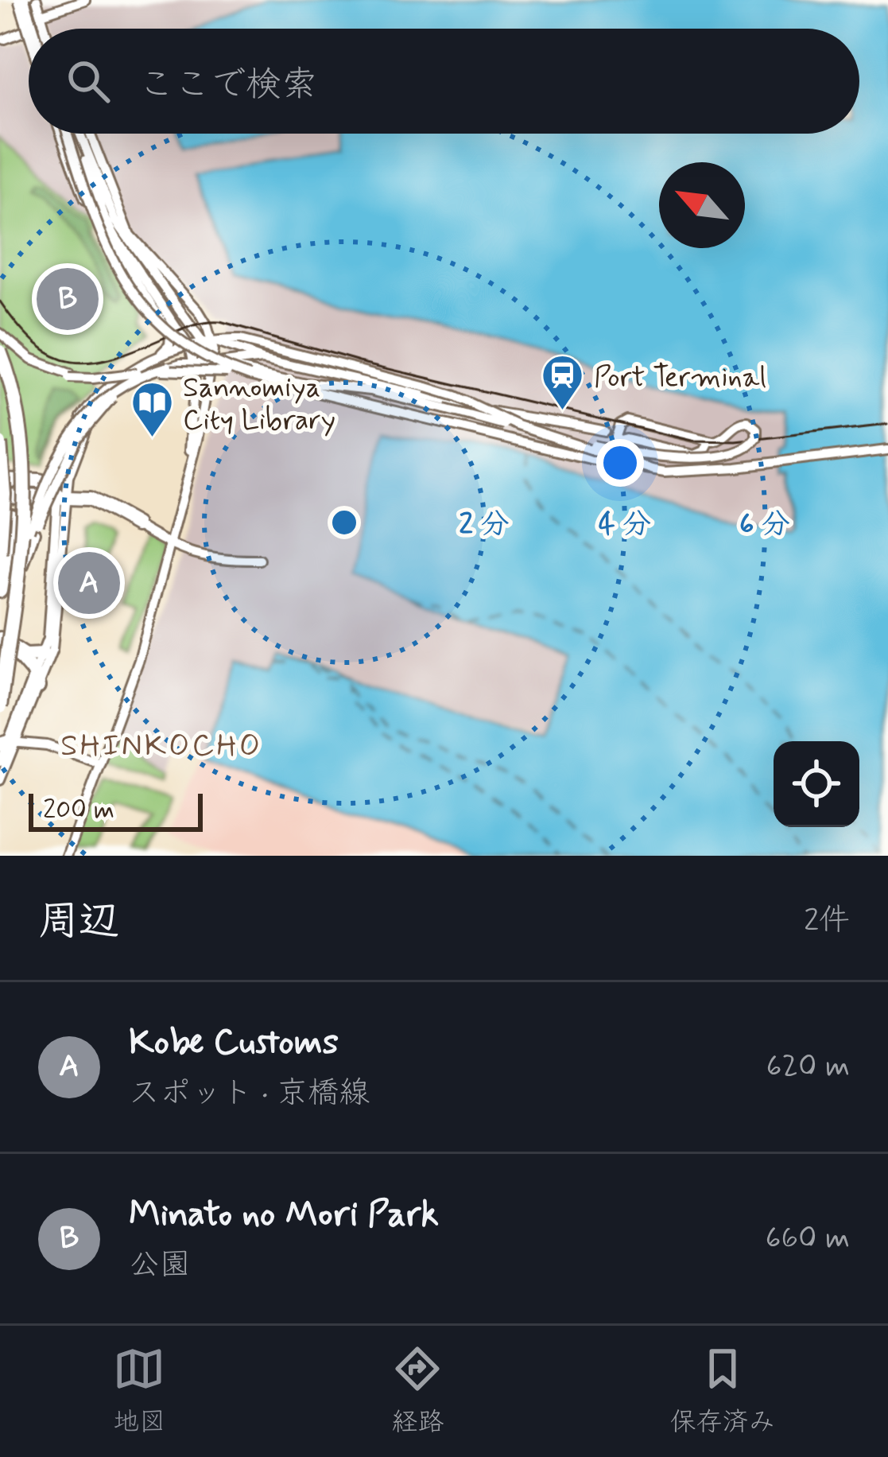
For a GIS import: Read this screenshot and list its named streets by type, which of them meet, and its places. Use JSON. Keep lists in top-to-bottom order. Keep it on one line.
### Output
{"districts":["SHINKOCHO"],"places":{"station":["Port Terminal"],"library":["Sannomiya City Library"]},"scale_bar":"200 m","north":"top left","page":{"search":"ここで検索","pins":["B","A"],"scale":"200 m","heading":["周辺","2件"],"list":[{"mark":"A","name":"Kobe Customs","note":"スポット · 京橋線","value":"620 m"},{"mark":"B","name":"Minato no Mori Park","note":"公園","value":"660 m"}],"nav":["地図","経路","保存済み"]},"rings":["2 分","4 分","6 分"]}
